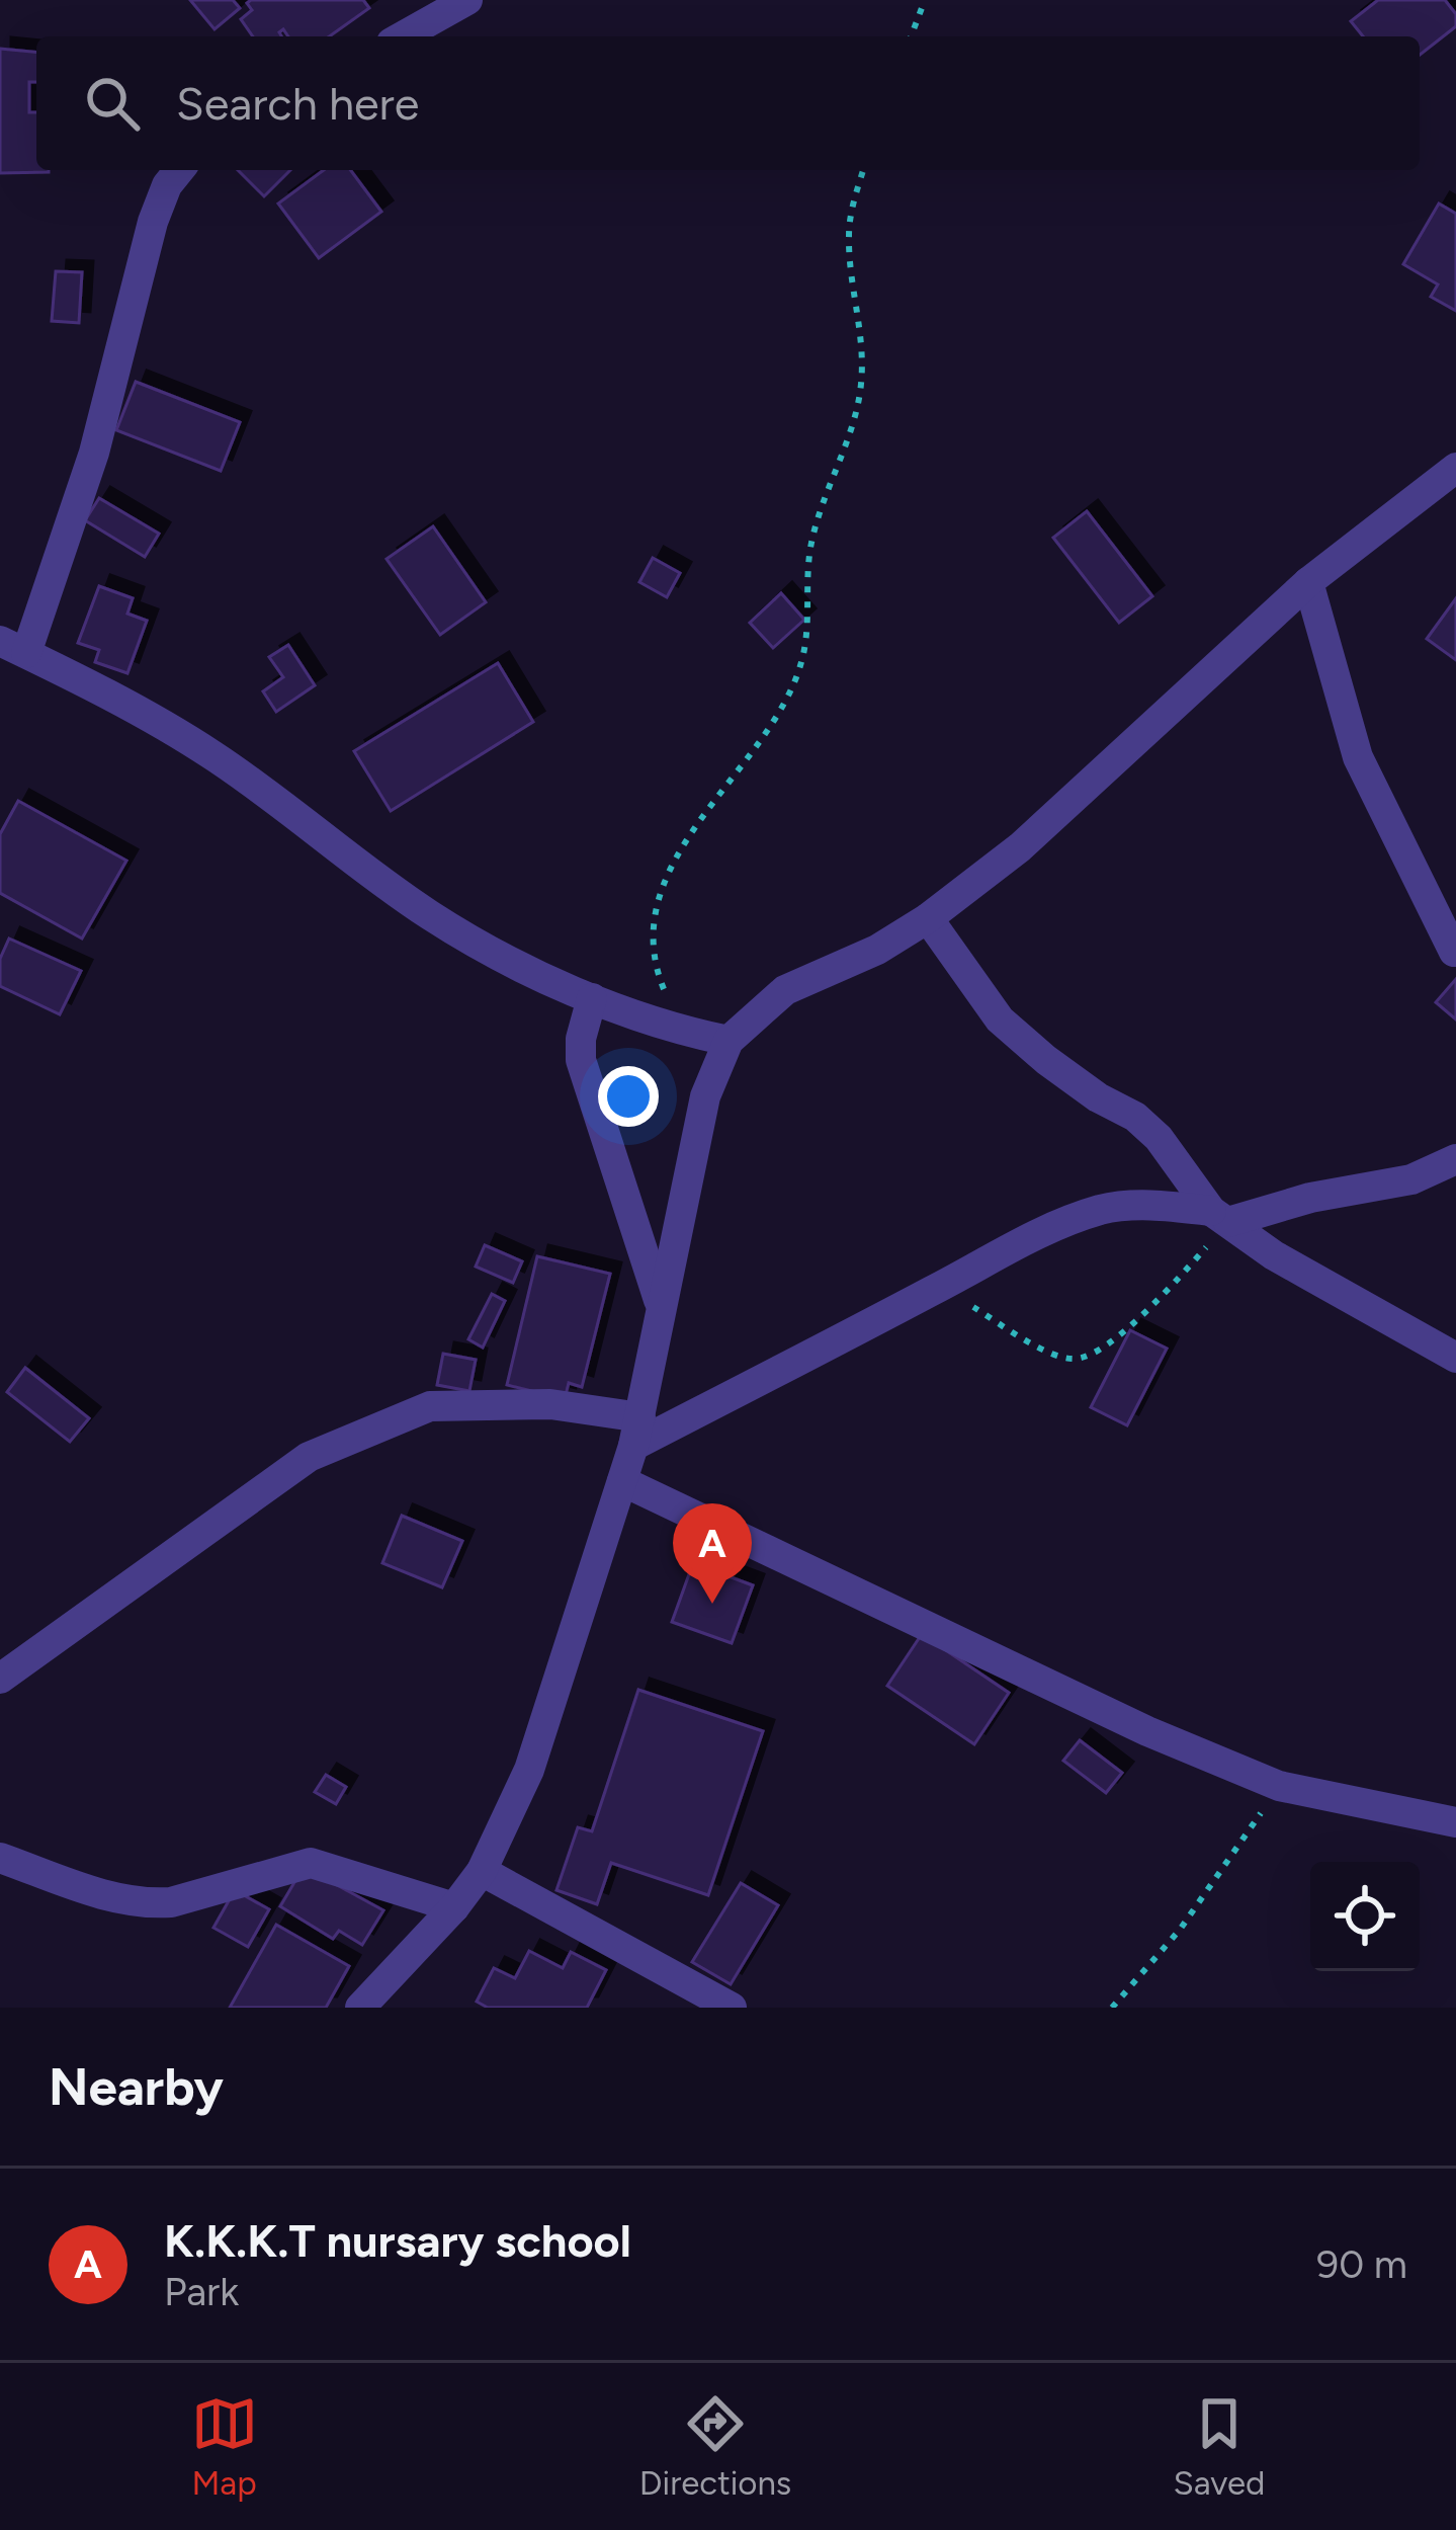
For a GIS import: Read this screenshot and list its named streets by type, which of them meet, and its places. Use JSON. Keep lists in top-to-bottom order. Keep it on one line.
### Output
{"page":{"search":"Search here","pins":"A","heading":"Nearby","list":[{"mark":"A","name":"K.K.K.T nursary school","note":"Park","value":"90 m"}],"nav":["Map","Directions","Saved"]}}
